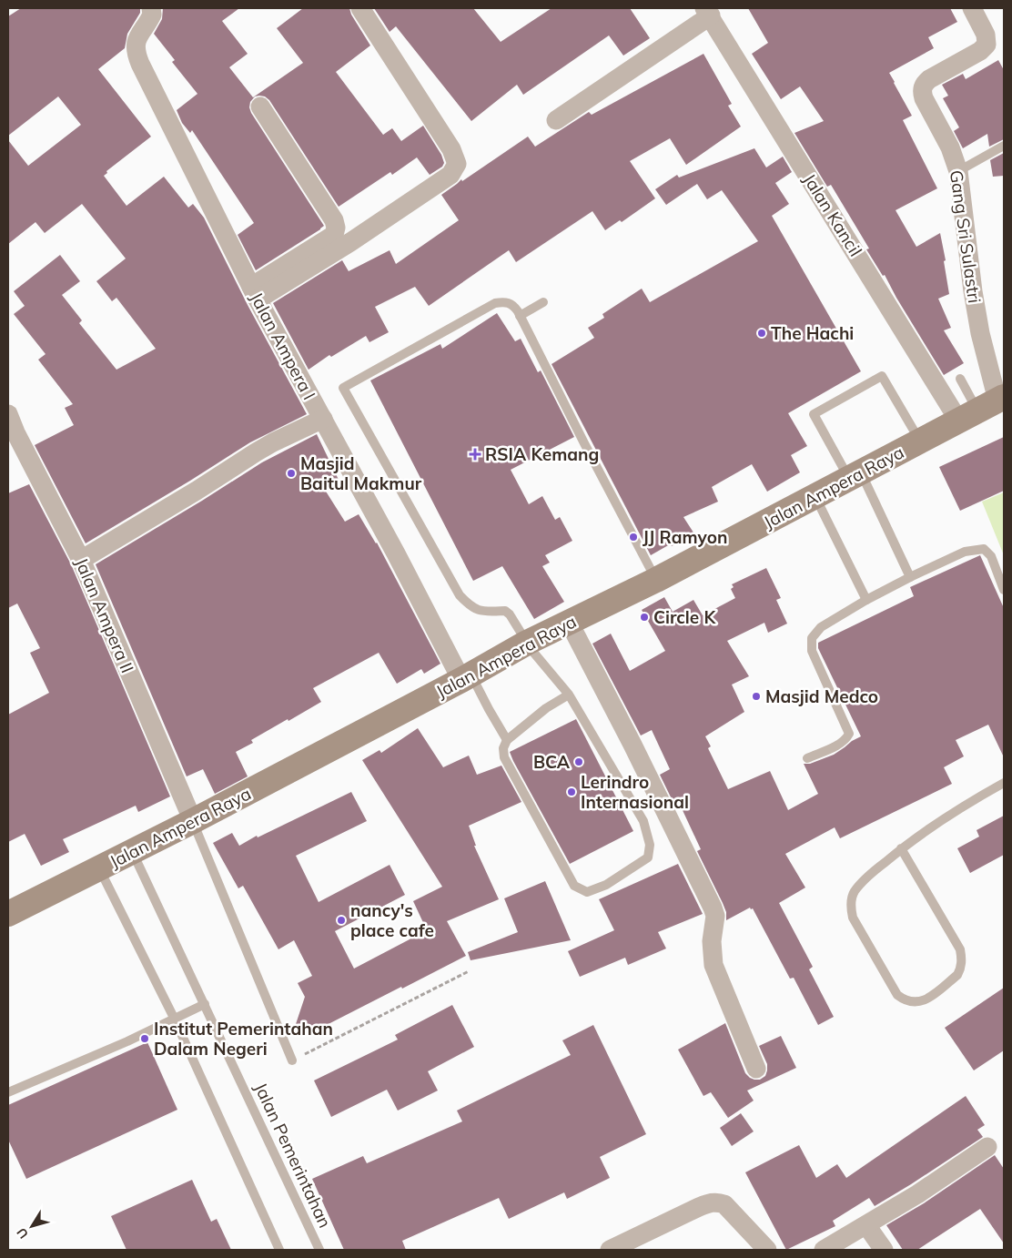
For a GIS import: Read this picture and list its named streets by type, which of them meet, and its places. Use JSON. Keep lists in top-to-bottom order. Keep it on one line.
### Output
{"streets":{"street":["Jalan Kancil","Gang Sri Sulastri","Jalan Ampera I","Jalan Ampera Raya","Jalan Ampera II"],"lane":["Jalan Pemerintahan"]},"crossings":[["Jalan Kancil","Gang Sri Sulastri"],["Jalan Kancil","Jalan Ampera Raya"],["Gang Sri Sulastri","Jalan Ampera Raya"],["Jalan Ampera I","Jalan Ampera Raya"],["Jalan Ampera Raya","Jalan Ampera II"],["Jalan Ampera Raya","Jalan Pemerintahan"]],"places":{"other":["The Hachi","Masjid Baitul Makmur","JJ Ramyon","Circle K","Masjid Medco","BCA","Lerindro Internasional","nancy's place cafe","Institut Pemerintahan Dalam Negeri"],"health":["RSIA Kemang"]},"north":"bottom left"}
